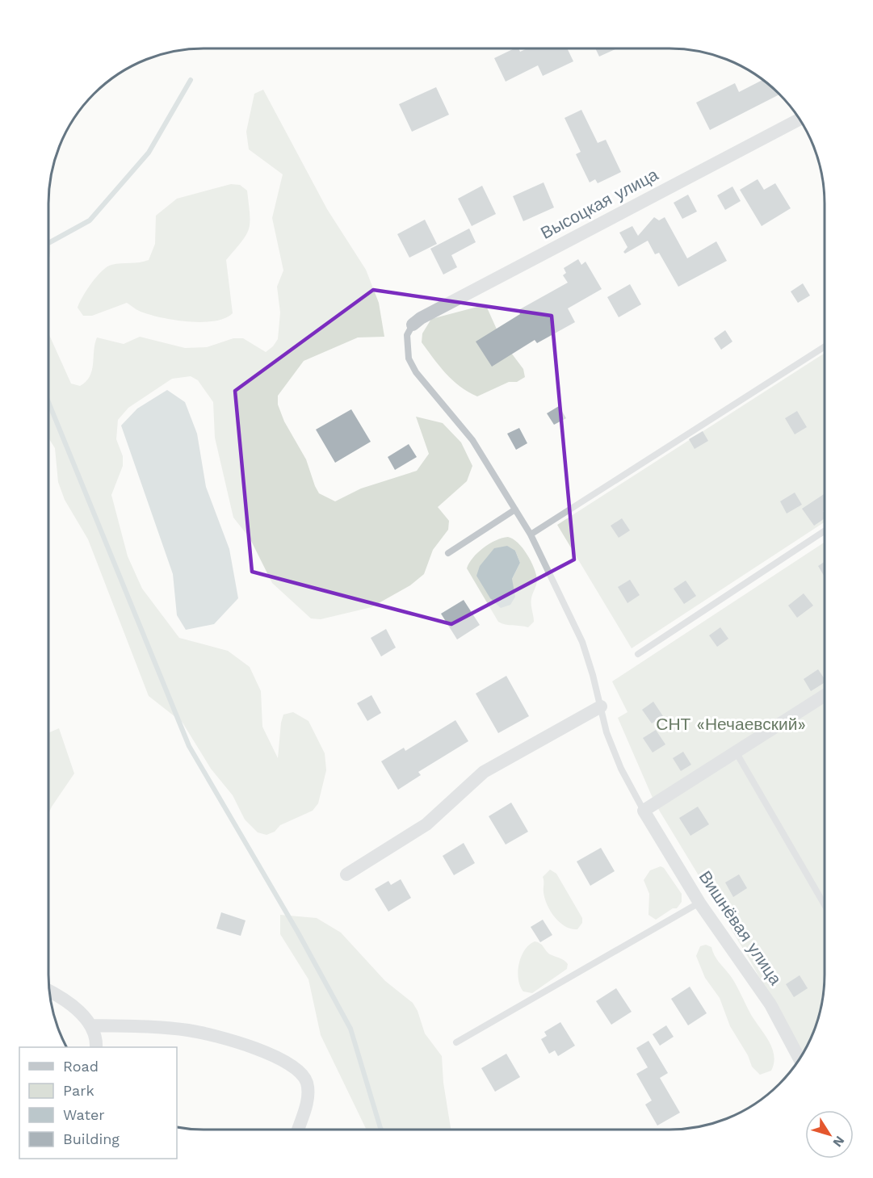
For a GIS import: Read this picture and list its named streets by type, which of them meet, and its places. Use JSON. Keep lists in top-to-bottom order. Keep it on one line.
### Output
{"streets":{"street":["Высоцкая улица","Вишнёвая улица"]},"parks":["СНТ «Нечаевский»"],"legend":["Road","Park","Water","Building"],"north":"bottom right"}
